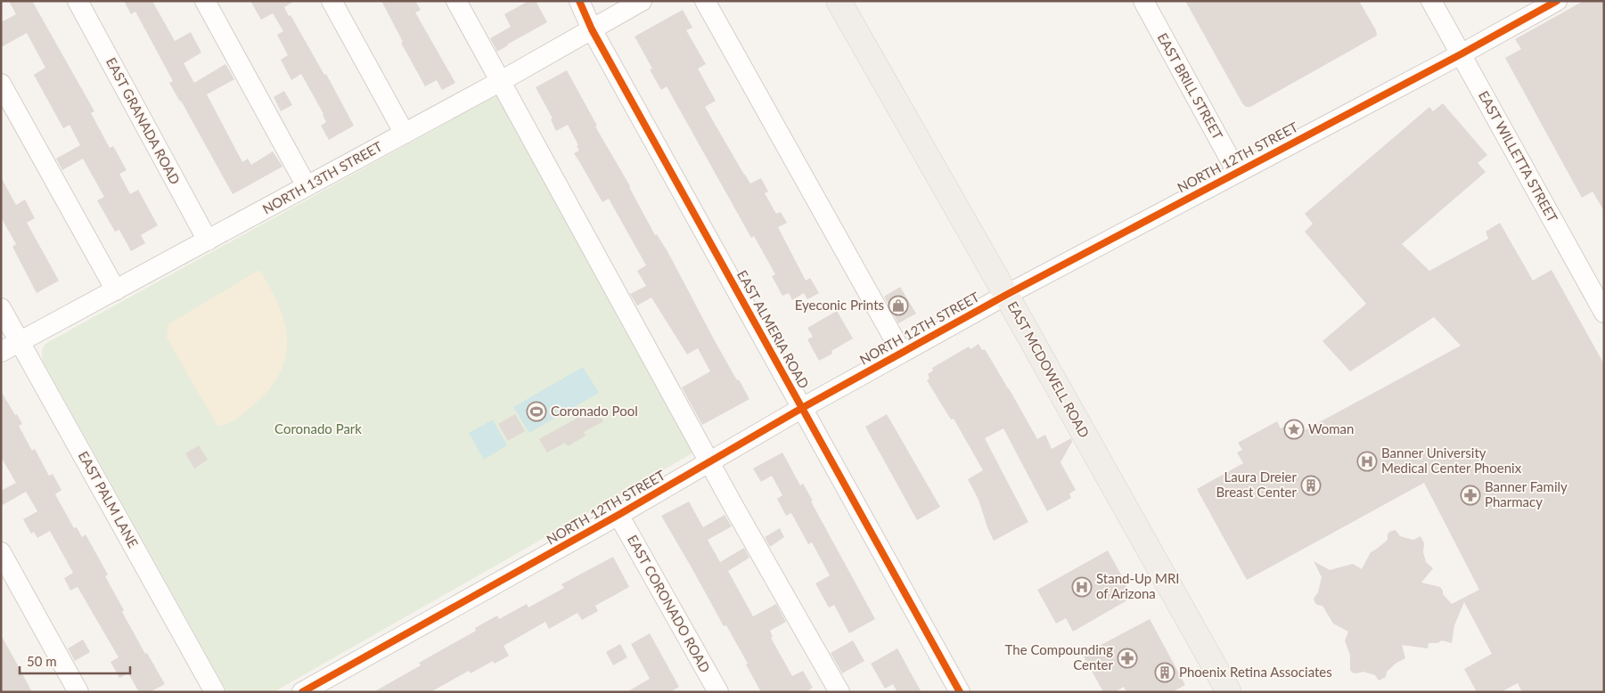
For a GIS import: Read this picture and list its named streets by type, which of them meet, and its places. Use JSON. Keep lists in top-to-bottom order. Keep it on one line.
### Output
{"streets":{"main road":["EAST MCDOWELL ROAD"],"street":["EAST BRILL STREET","EAST GRANADA ROAD","EAST WILLETTA STREET","NORTH 12TH STREET","NORTH 13TH STREET","EAST ALMERIA ROAD","EAST PALM LANE","EAST CORONADO ROAD"]},"crossings":[["EAST BRILL STREET","NORTH 12TH STREET"],["EAST GRANADA ROAD","NORTH 13TH STREET"],["EAST WILLETTA STREET","NORTH 12TH STREET"],["NORTH 12TH STREET","EAST ALMERIA ROAD"],["NORTH 12TH STREET","EAST MCDOWELL ROAD"],["NORTH 12TH STREET","EAST CORONADO ROAD"],["NORTH 13TH STREET","EAST ALMERIA ROAD"],["NORTH 13TH STREET","EAST PALM LANE"]],"parks":["Coronado Park"],"places":{"shop":["Eyeconic Prints"],"sports":["Coronado Pool"],"place":["Woman"],"hospital":["Banner University Medical Center Phoenix","Stand-Up MRI of Arizona"],"building":["Laura Dreier Breast Center","Phoenix Retina Associates"],"pharmacy":["Banner Family Pharmacy","The Compounding Center"]},"scale_bar":"50 m"}
